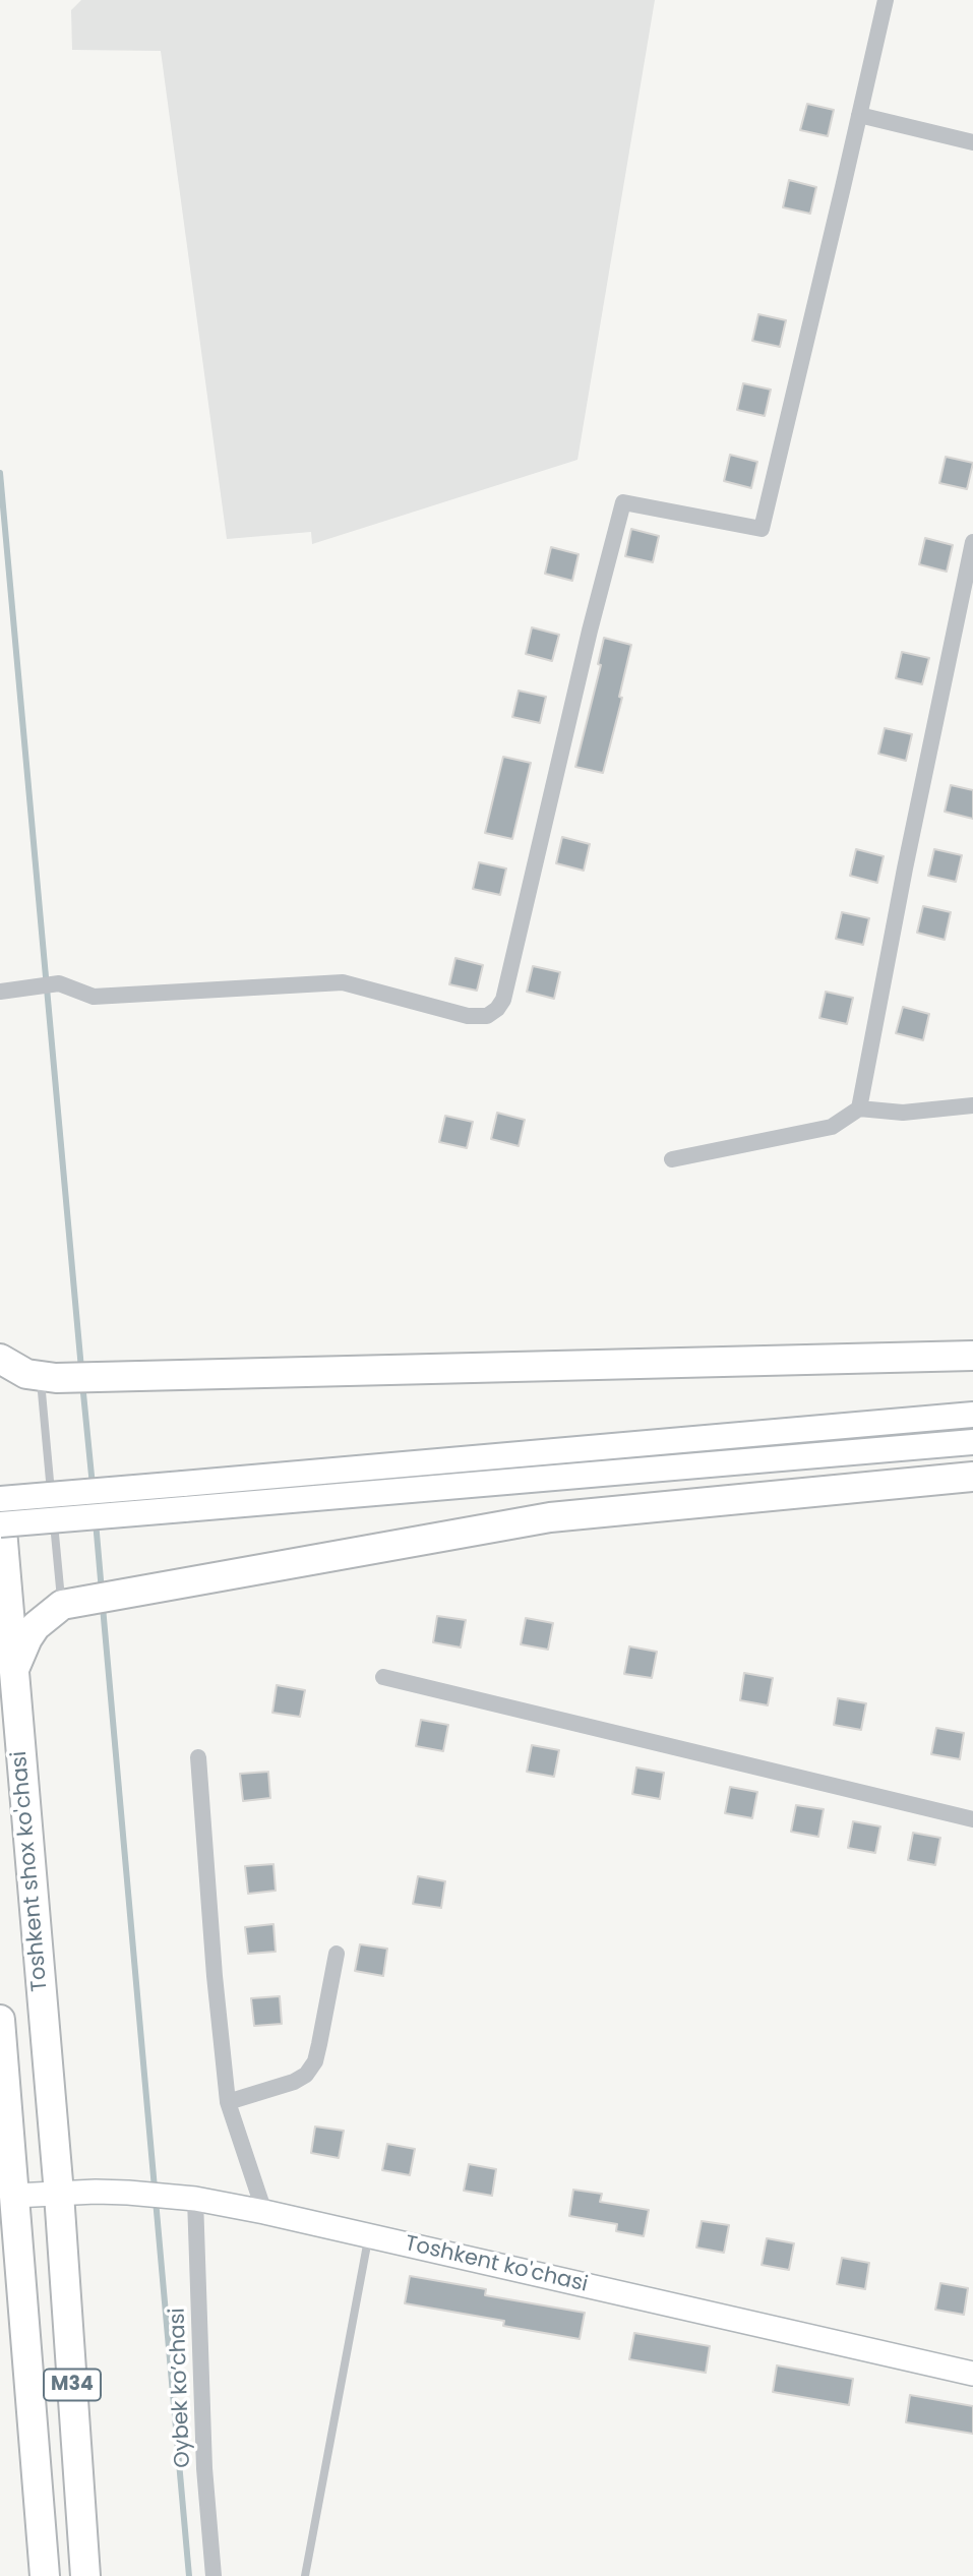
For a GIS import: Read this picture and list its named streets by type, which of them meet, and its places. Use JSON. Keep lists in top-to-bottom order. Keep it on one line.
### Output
{"streets":{"highway":["Toshkent shox ko'chasi","M34"],"street":["Toshkent ko'chasi","Oybek ko’chasi"]},"crossings":[["Toshkent shox ko'chasi","Toshkent ko'chasi"],["Toshkent shox ko'chasi","M34"],["Toshkent ko'chasi","M34"],["Toshkent ko'chasi","Oybek ko’chasi"]]}
